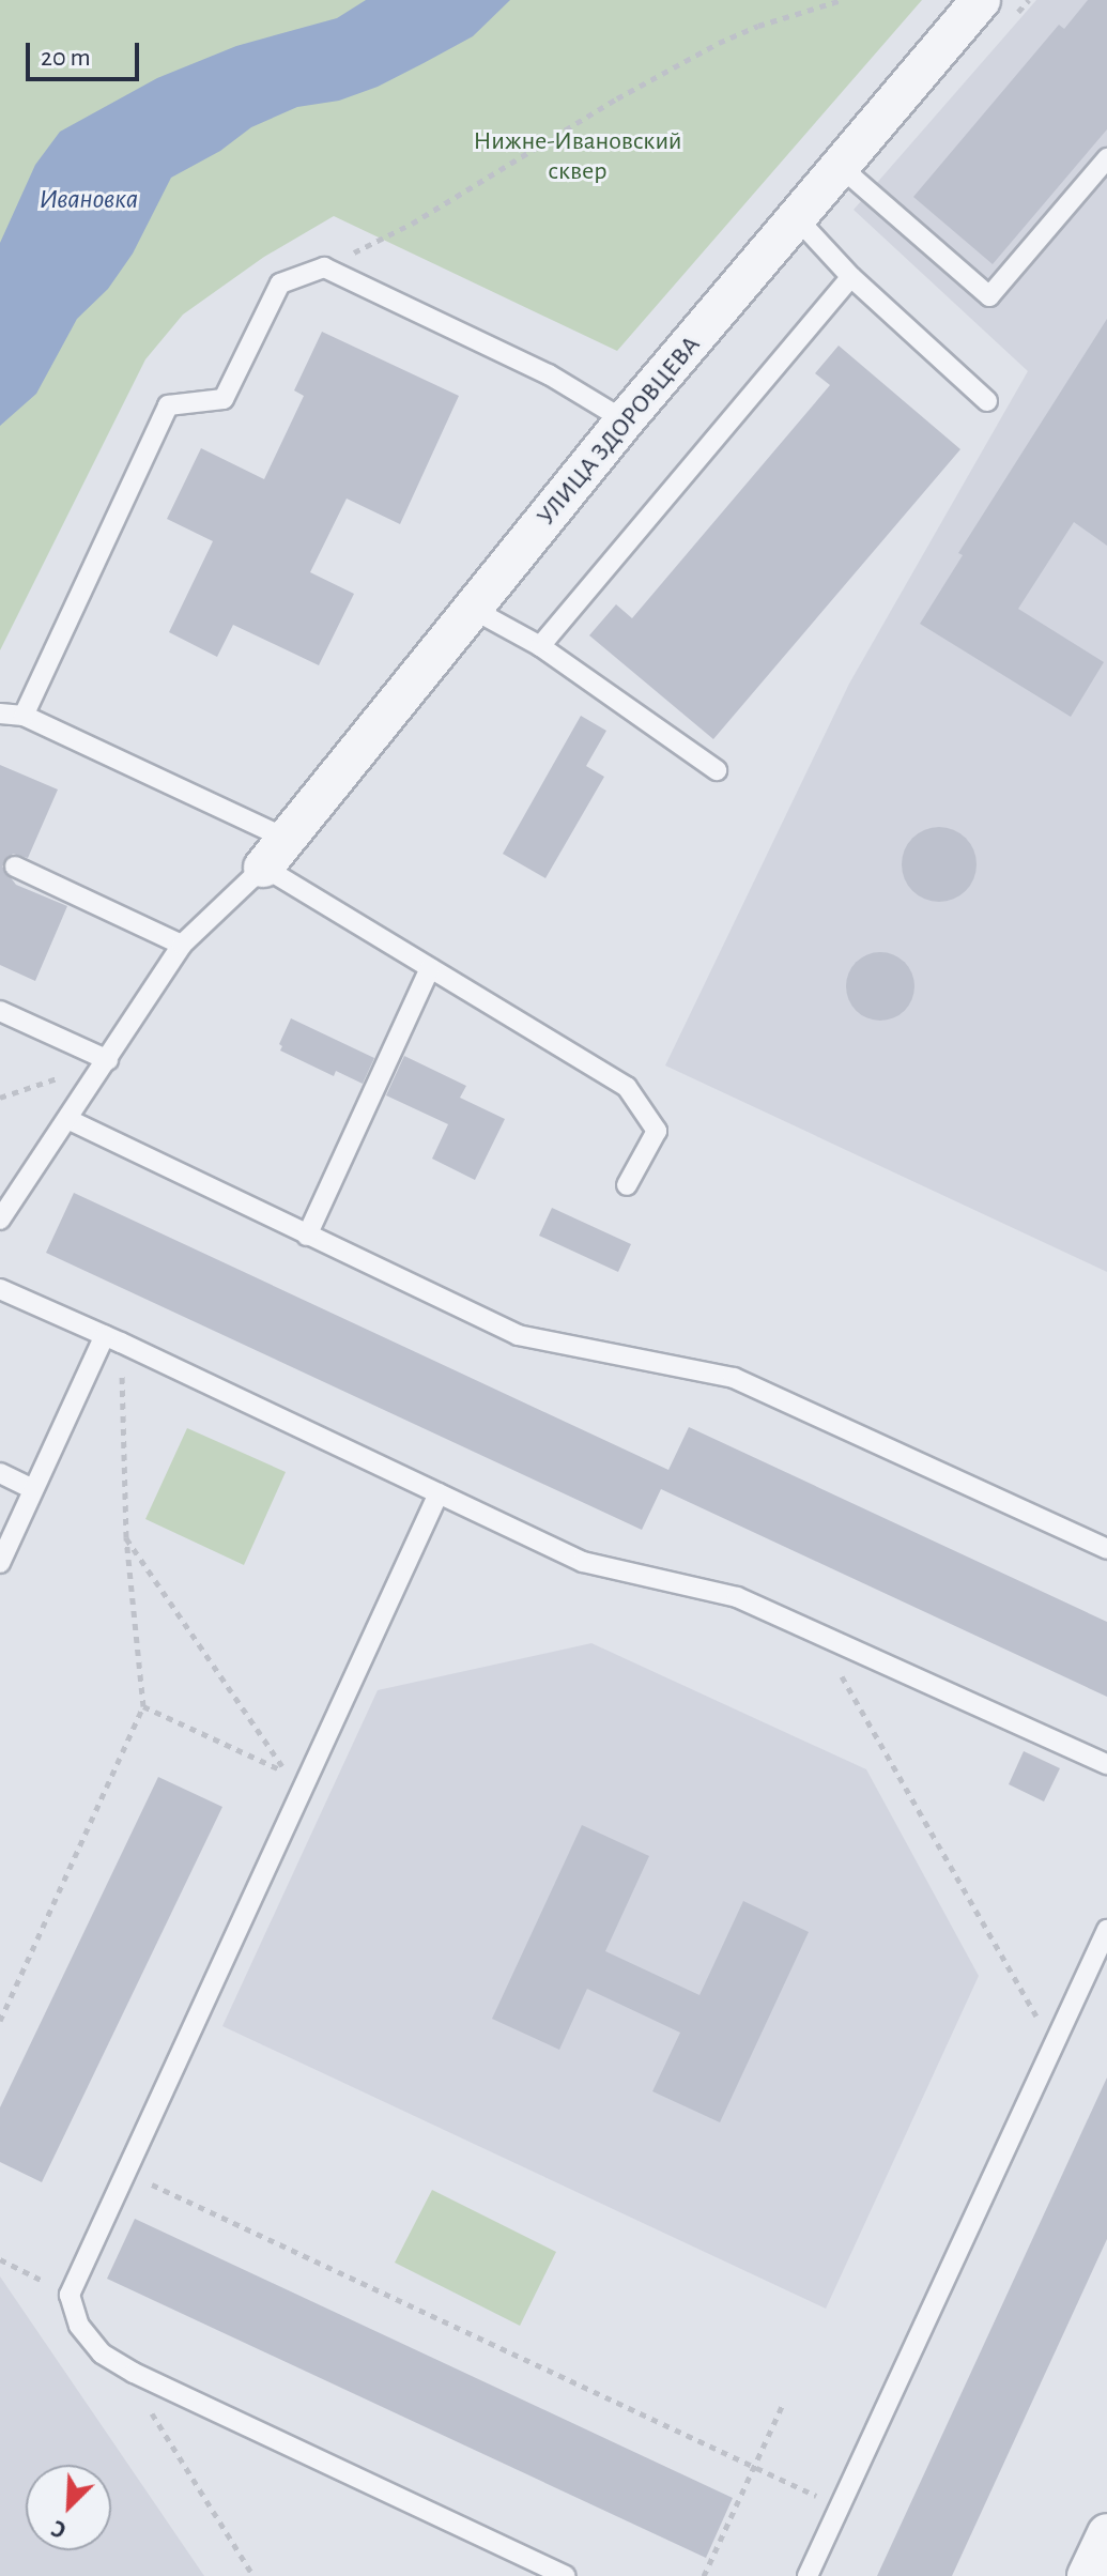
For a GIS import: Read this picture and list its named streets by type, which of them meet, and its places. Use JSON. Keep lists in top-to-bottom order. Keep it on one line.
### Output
{"streets":{"street":["УЛИЦА ЗДОРОВЦЕВА"]},"water":["Ивановка"],"parks":["Нижне-Ивановский сквер"],"scale_bar":"20 m","north":"bottom left"}
